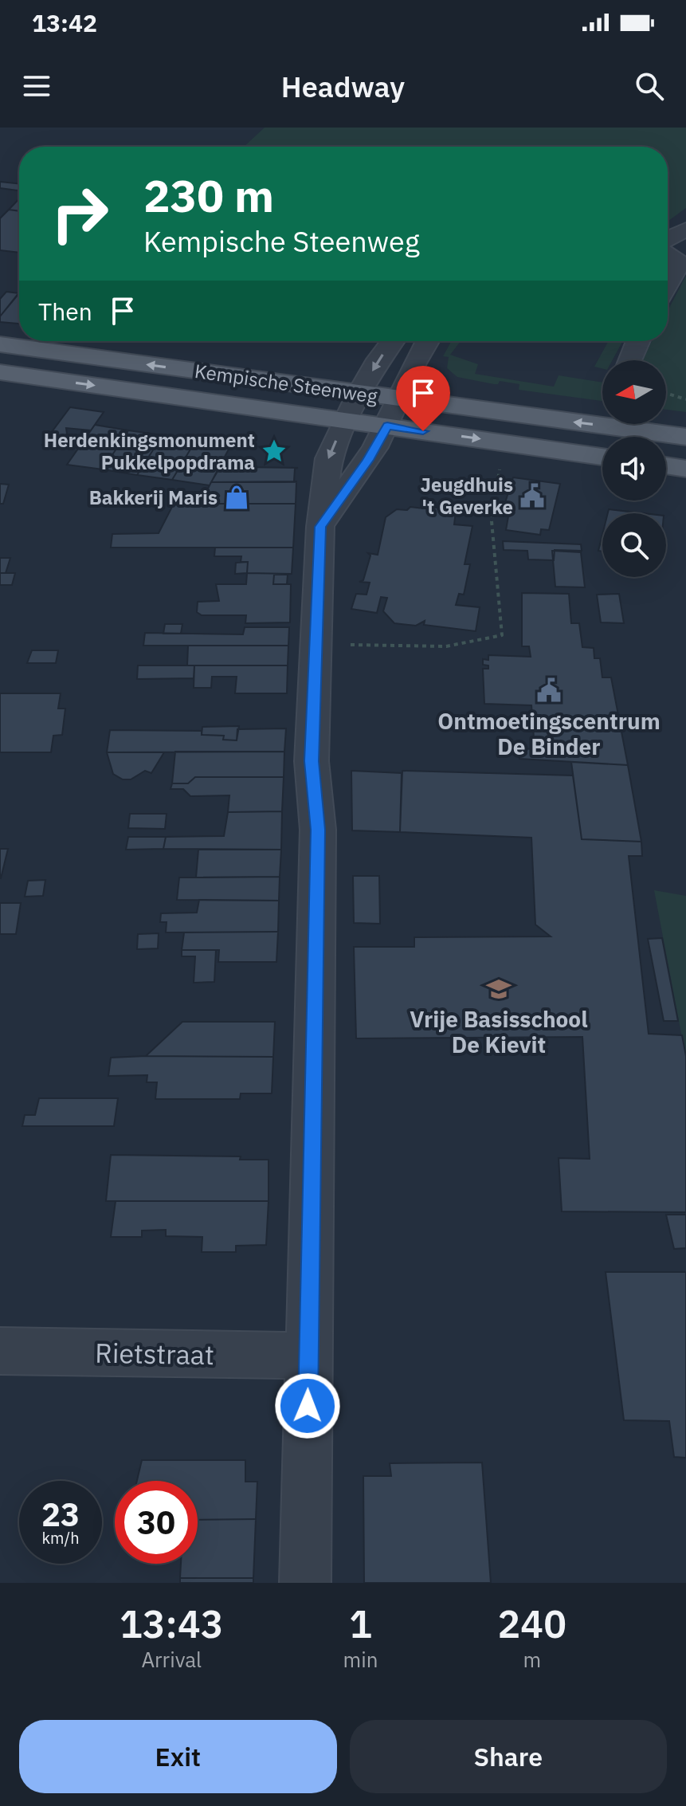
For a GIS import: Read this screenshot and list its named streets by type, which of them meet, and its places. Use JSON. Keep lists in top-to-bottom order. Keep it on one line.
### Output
{"streets":{"main road":["Kempische Steenweg"],"street":["Rietstraat"]},"places":{"place":["Herdenkingsmonument Pukkelpopdrama"],"public building":["Jeugdhuis 't Geverke","Ontmoetingscentrum De Binder"],"shop":["Bakkerij Maris"],"school or university":["Vrije Basisschool De Kievit"]},"north":"left","page":{"status":"13:42","header":"Headway","turn":["230 m","Kempische Steenweg"],"then":"Then","speed":"23 km/h","limit":"30","eta":["13:43","Arrival","1","min","240","m"],"buttons":["Exit","Share"]}}
